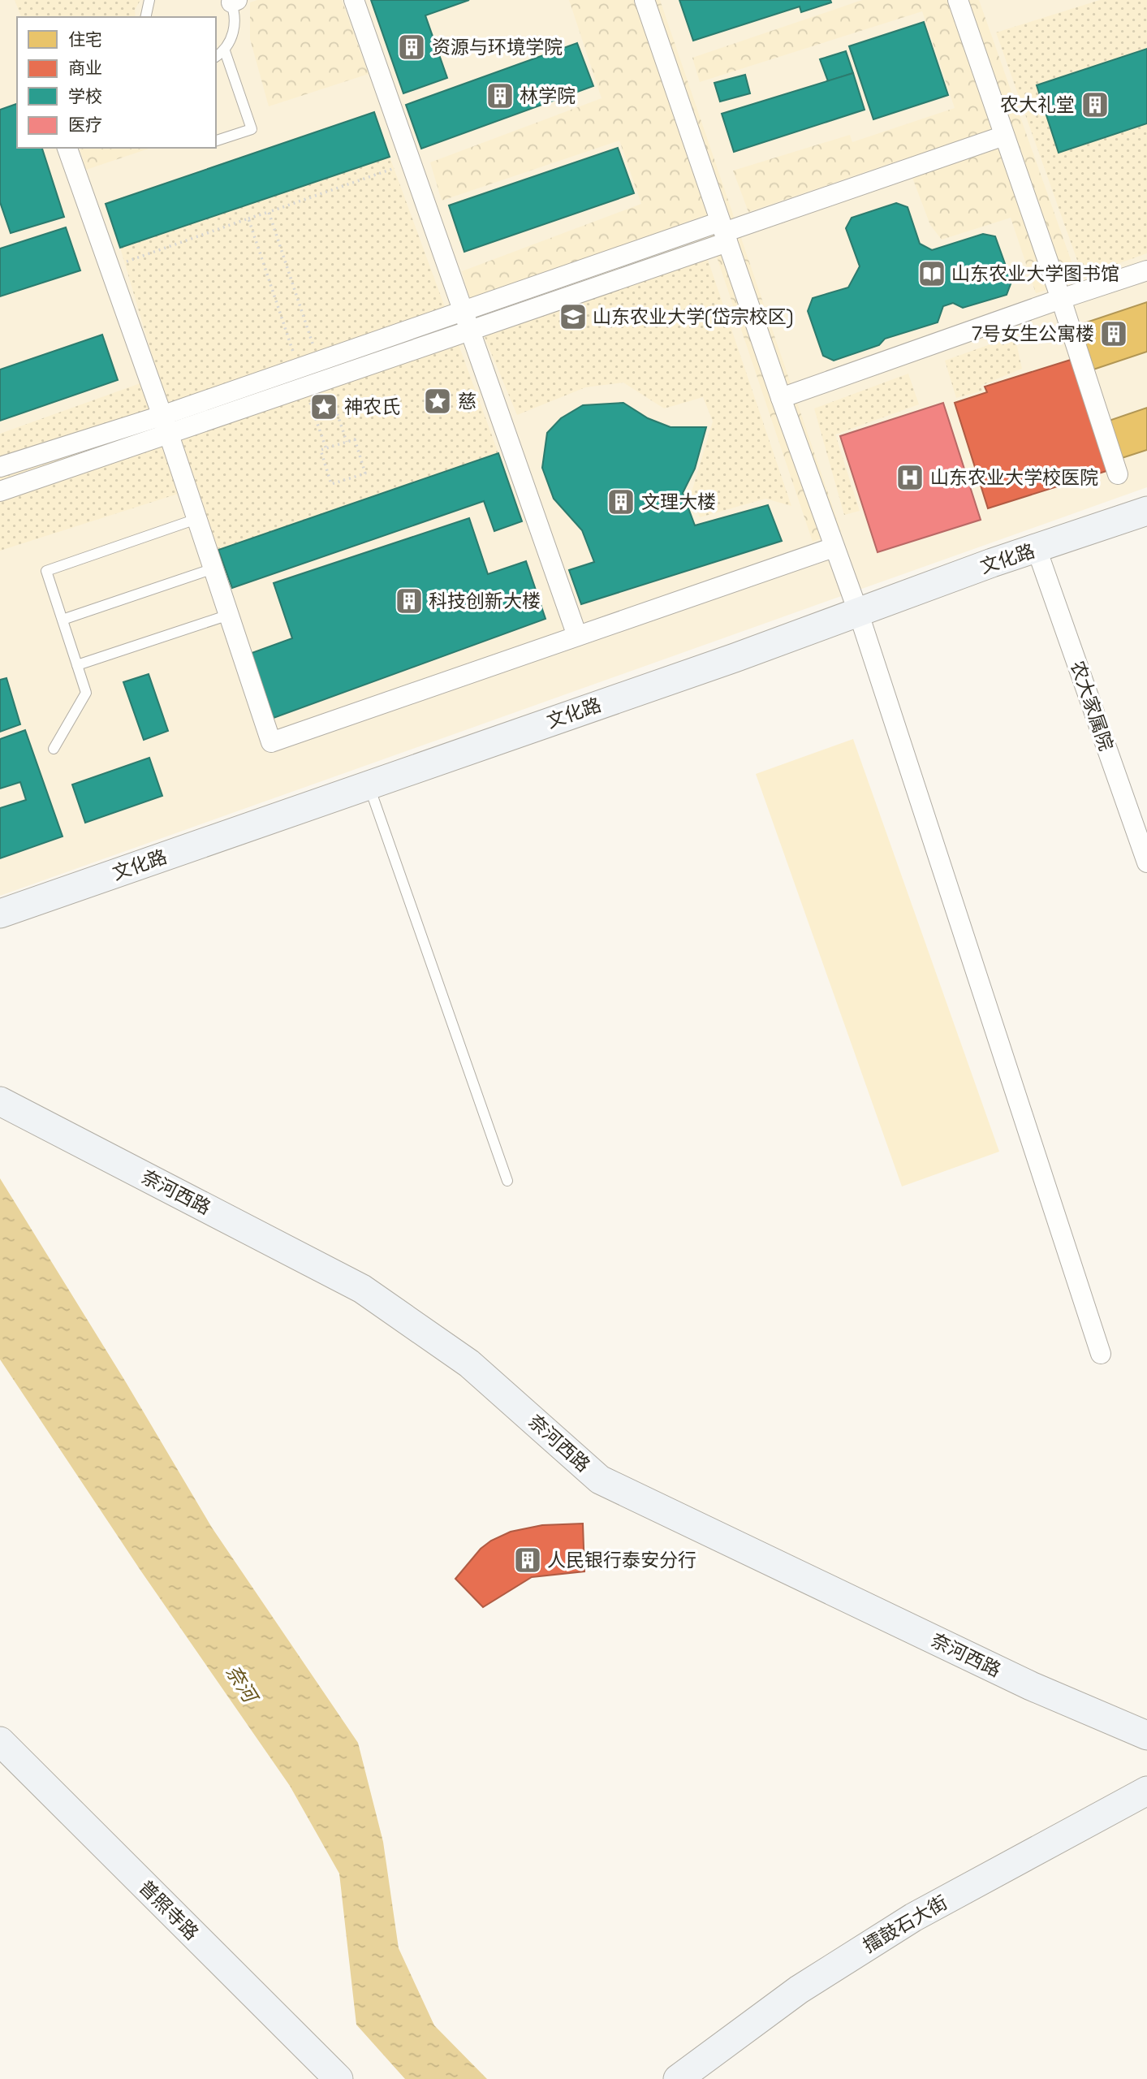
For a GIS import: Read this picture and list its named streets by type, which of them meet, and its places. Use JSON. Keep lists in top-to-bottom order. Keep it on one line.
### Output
{"streets":{"street":["文化路","农大家属院","奈河西路","普照寺路","擂鼓石大街"]},"crossings":[["文化路","农大家属院"]],"water":["奈河"],"places":{"building":["资源与环境学院","林学院","农大礼堂","7号女生公寓楼","文理大楼","科技创新大楼","人民银行泰安分行"],"library":["山东农业大学图书馆"],"school or university":["山东农业大学(岱宗校区)"],"place":["慈","神农氏"],"hospital":["山东农业大学校医院"]},"legend":["住宅","商业","学校","医疗"]}
